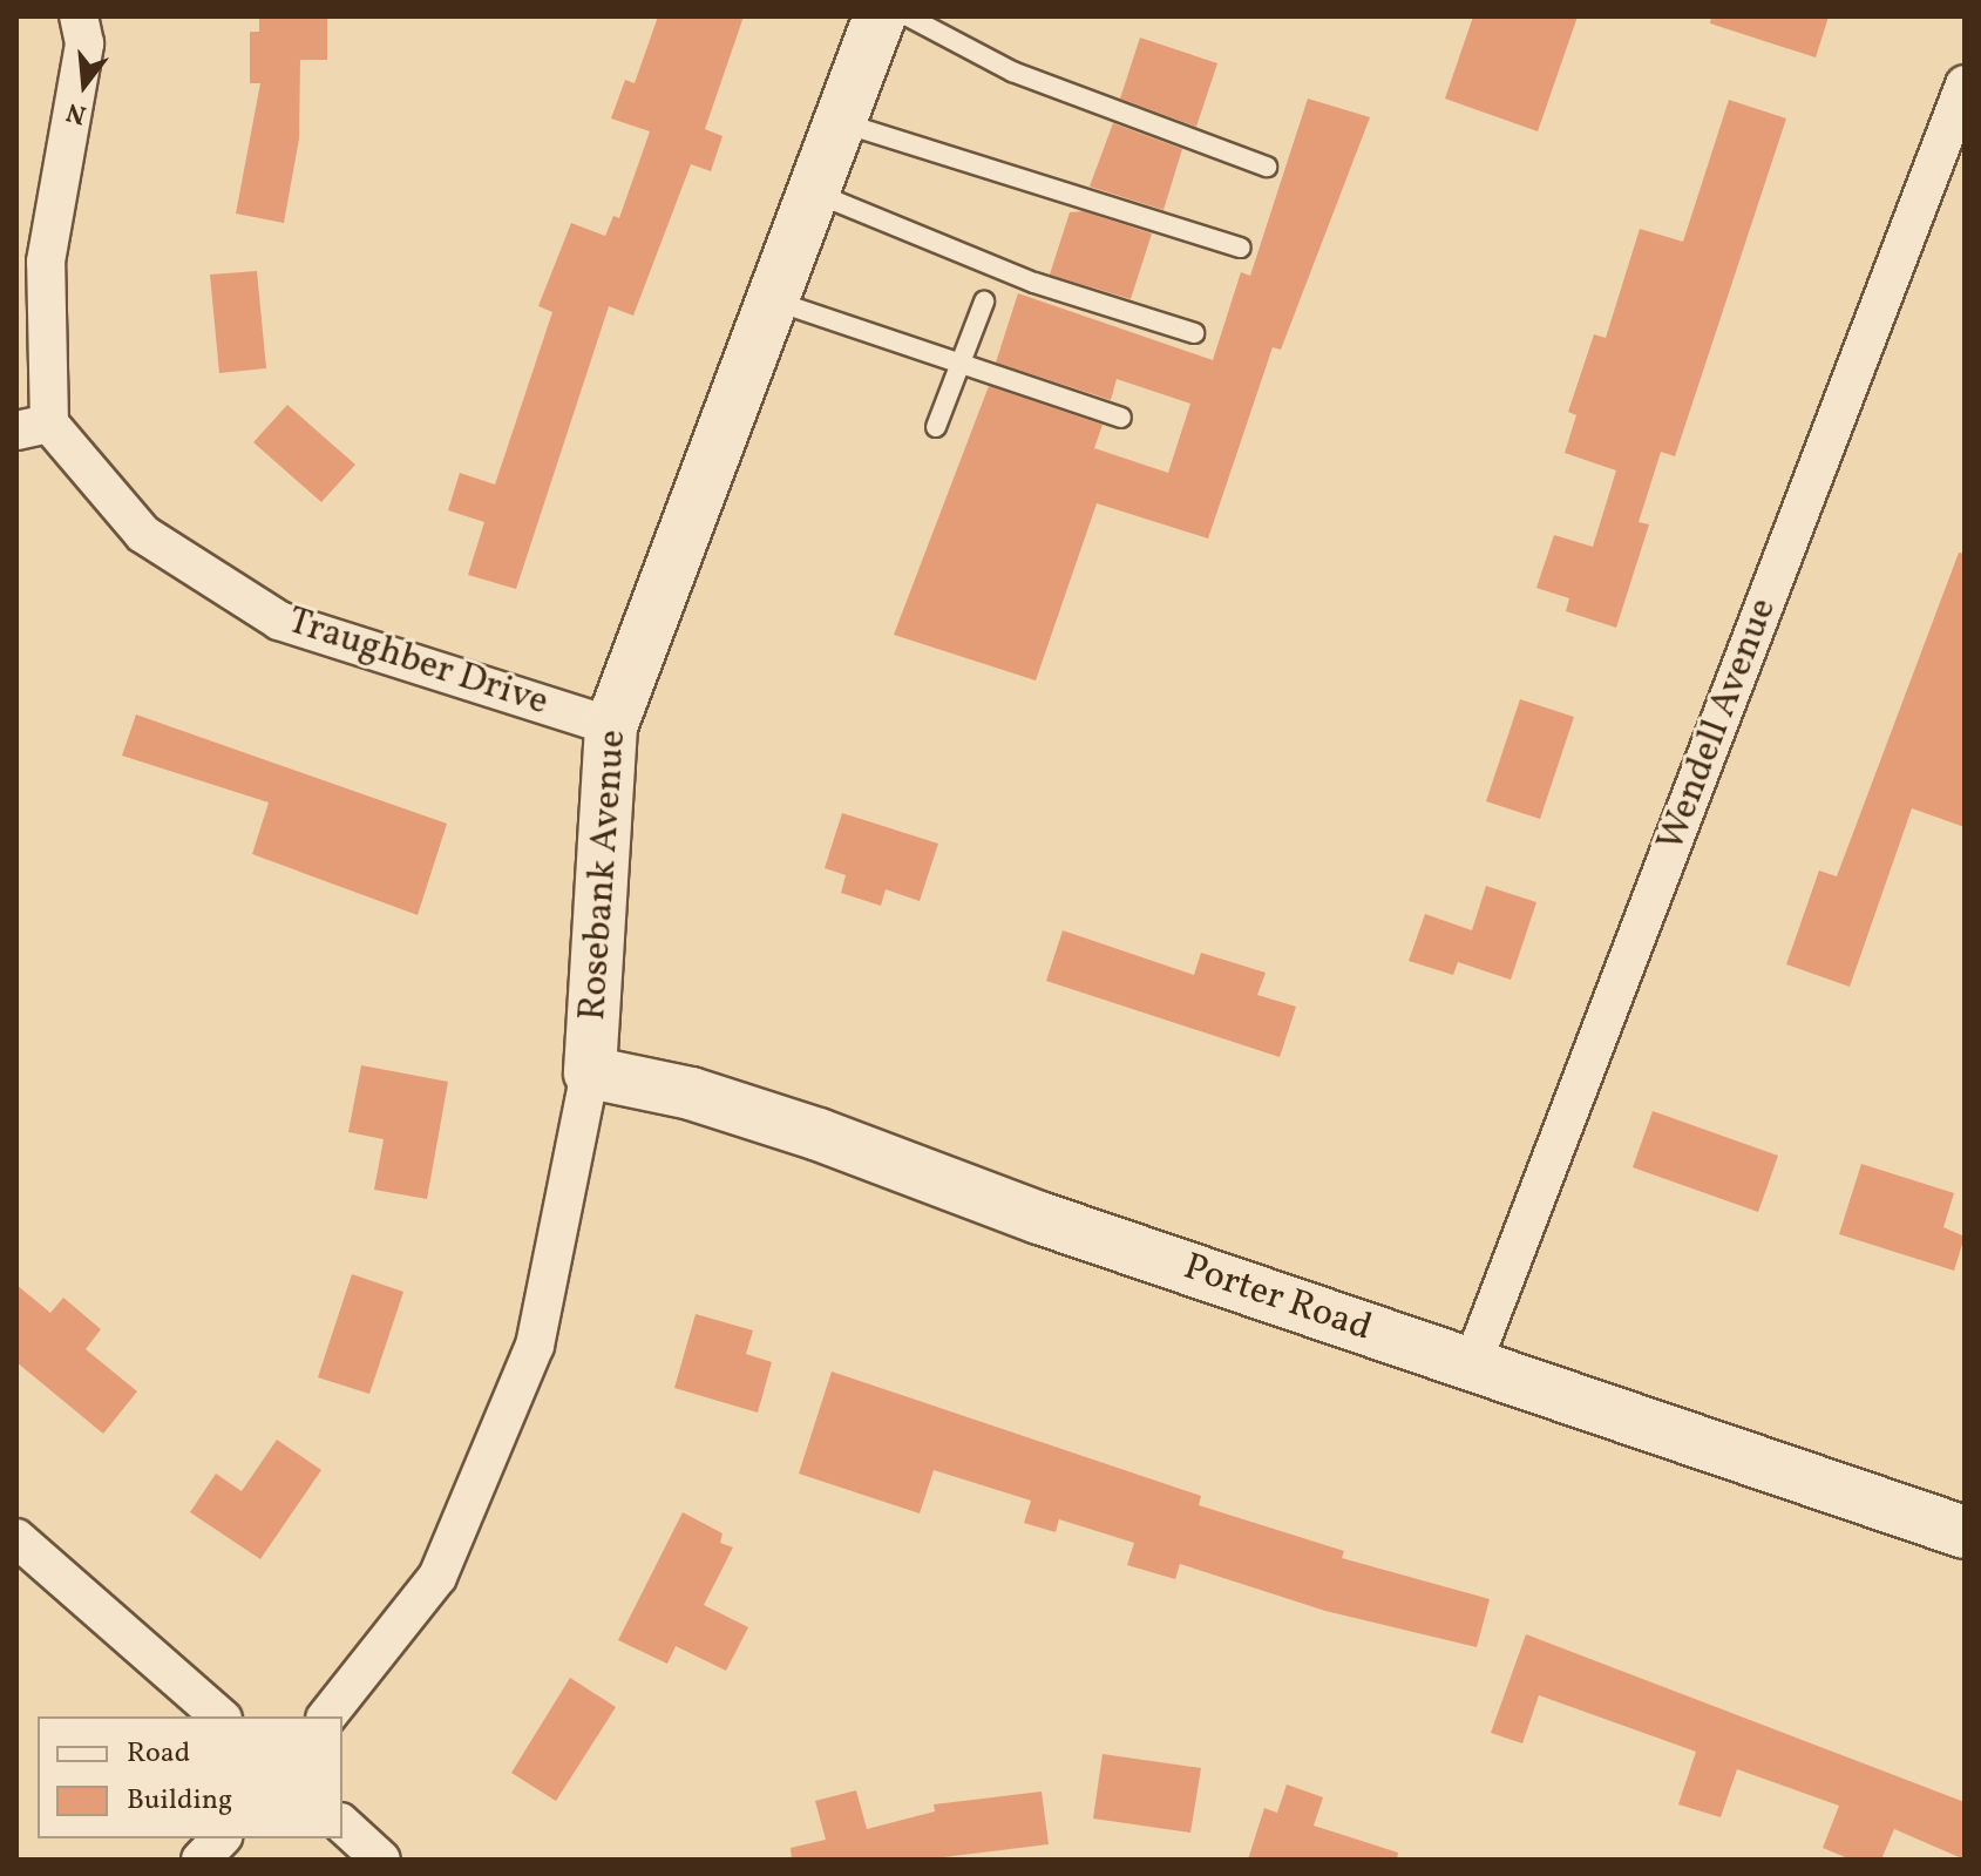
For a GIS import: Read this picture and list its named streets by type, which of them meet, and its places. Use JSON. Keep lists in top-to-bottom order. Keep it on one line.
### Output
{"streets":{"street":["Traughber Drive","Wendell Avenue","Rosebank Avenue","Porter Road"]},"crossings":[["Traughber Drive","Rosebank Avenue"],["Wendell Avenue","Porter Road"],["Rosebank Avenue","Porter Road"]],"legend":["Road","Building"],"north":"bottom"}
